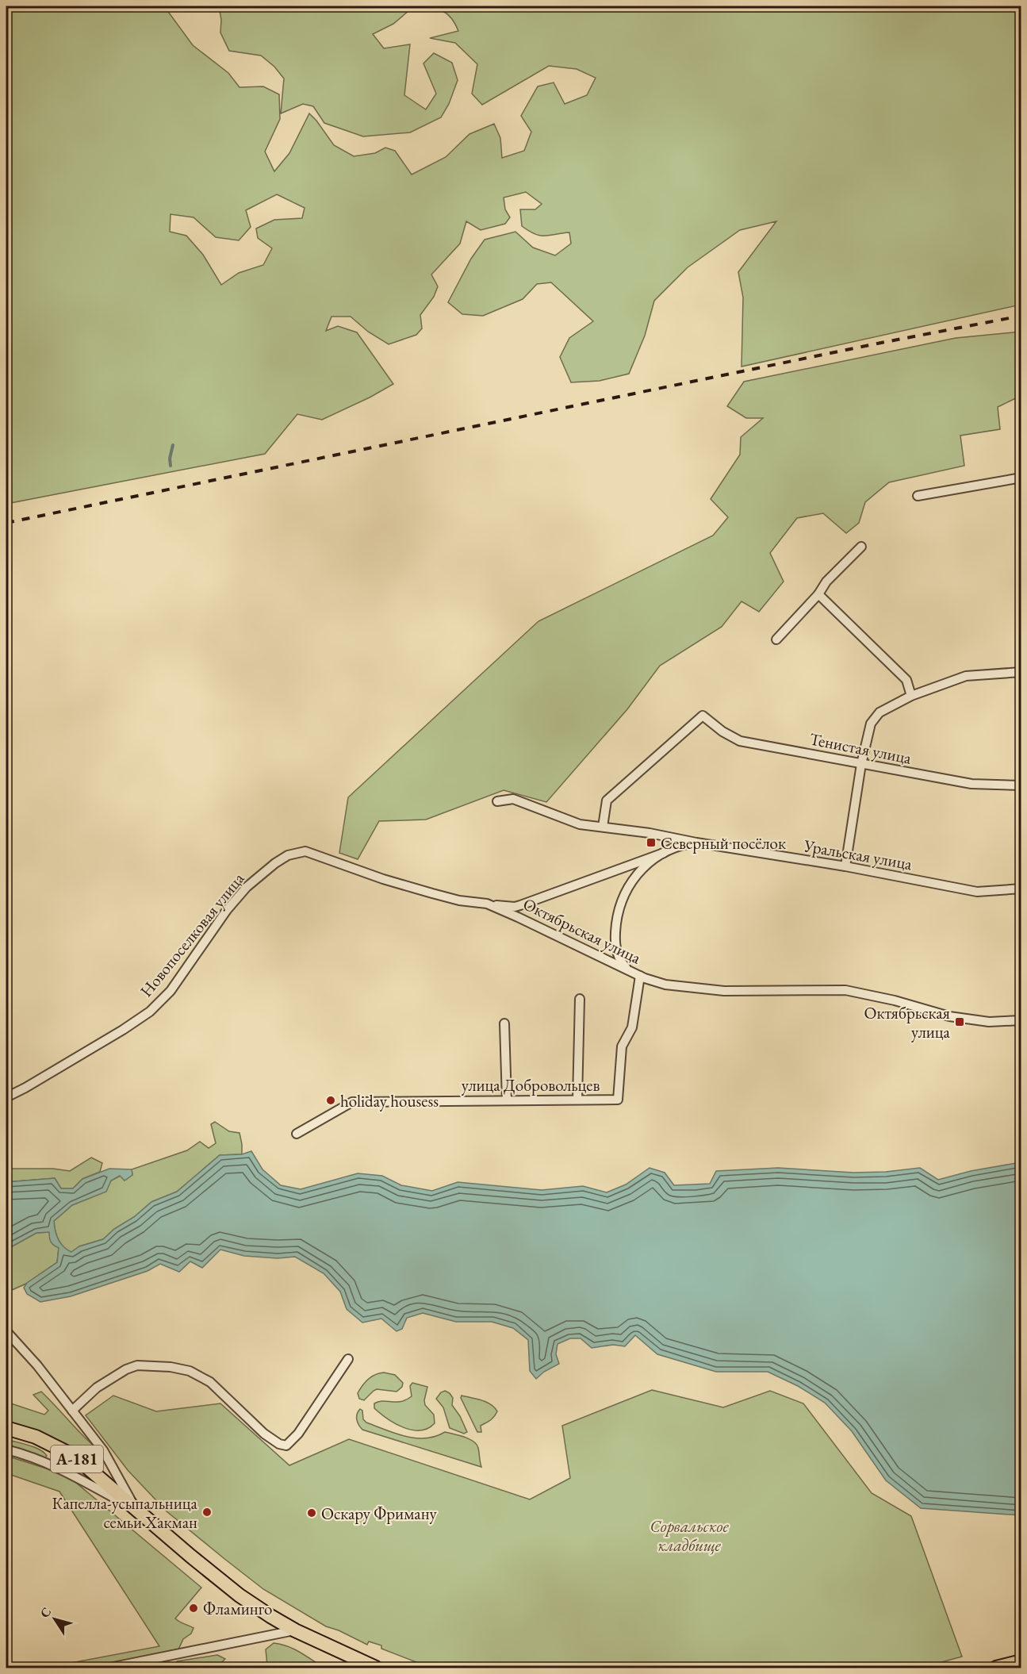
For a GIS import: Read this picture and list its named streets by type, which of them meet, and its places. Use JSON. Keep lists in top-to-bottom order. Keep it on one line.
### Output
{"streets":{"main road":["А-181"],"street":["Тенистая улица","Уральская улица","Октябрьская улица","Новопоселковая улица","улица Добровольцев"]},"crossings":[["Тенистая улица","Уральская улица"],["Октябрьская улица","Новопоселковая улица"],["Октябрьская улица","улица Добровольцев"]],"parks":["Сорвальское кладбище"],"places":{"transit":["Северный посёлок","Октябрьская улица"],"other":["holiday housess","Капелла-усыпальница семьи Хакман","Оскару Фриману","Фламинго"]},"north":"top left"}
